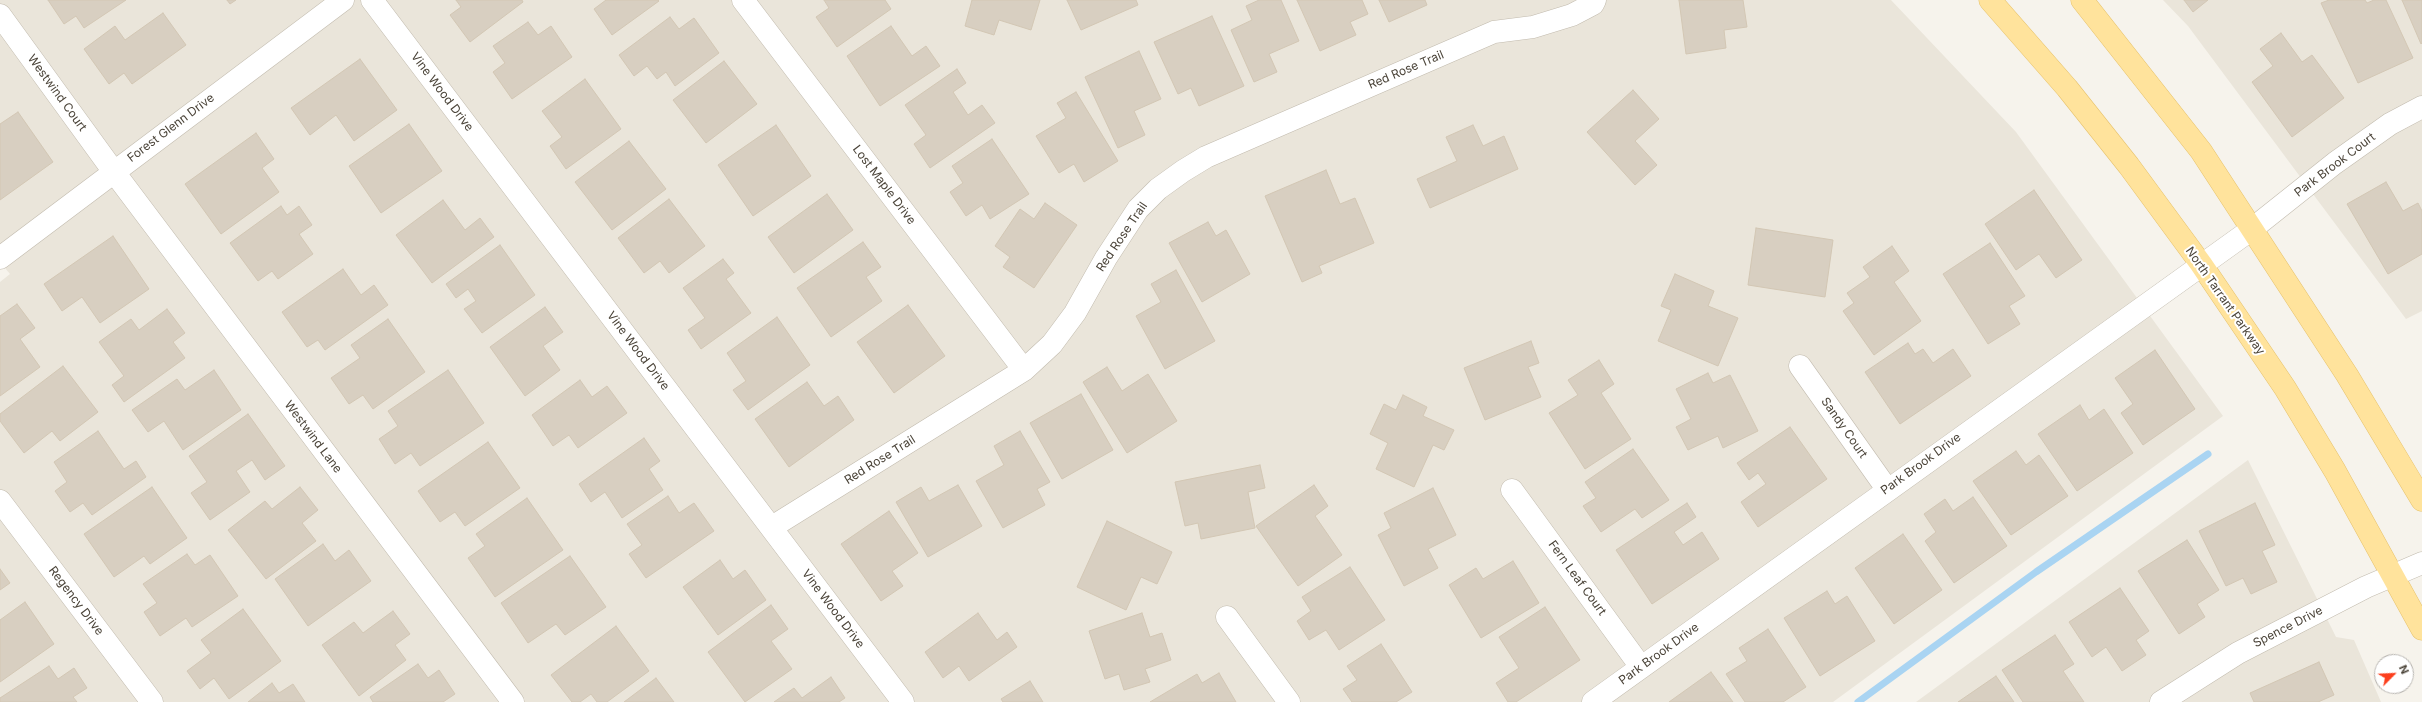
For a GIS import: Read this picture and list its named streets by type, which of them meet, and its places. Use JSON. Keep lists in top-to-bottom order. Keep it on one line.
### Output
{"streets":{"main road":["North Tarrant Parkway"],"street":["Red Rose Trail","Vine Wood Drive","Westwind Court","Forest Glenn Drive","Park Brook Court","Lost Maple Drive","Sandy Court","Westwind Lane","Park Brook Drive","Fern Leaf Court","Regency Drive","Spence Drive"]},"crossings":[["Red Rose Trail","Vine Wood Drive"],["Red Rose Trail","Lost Maple Drive"],["Westwind Court","Forest Glenn Drive"],["Westwind Court","Westwind Lane"],["Forest Glenn Drive","Westwind Lane"],["Park Brook Court","Park Brook Drive"],["North Tarrant Parkway","Park Brook Drive"],["North Tarrant Parkway","Spence Drive"],["Sandy Court","Park Brook Drive"],["Park Brook Drive","Fern Leaf Court"]],"north":"top right"}
